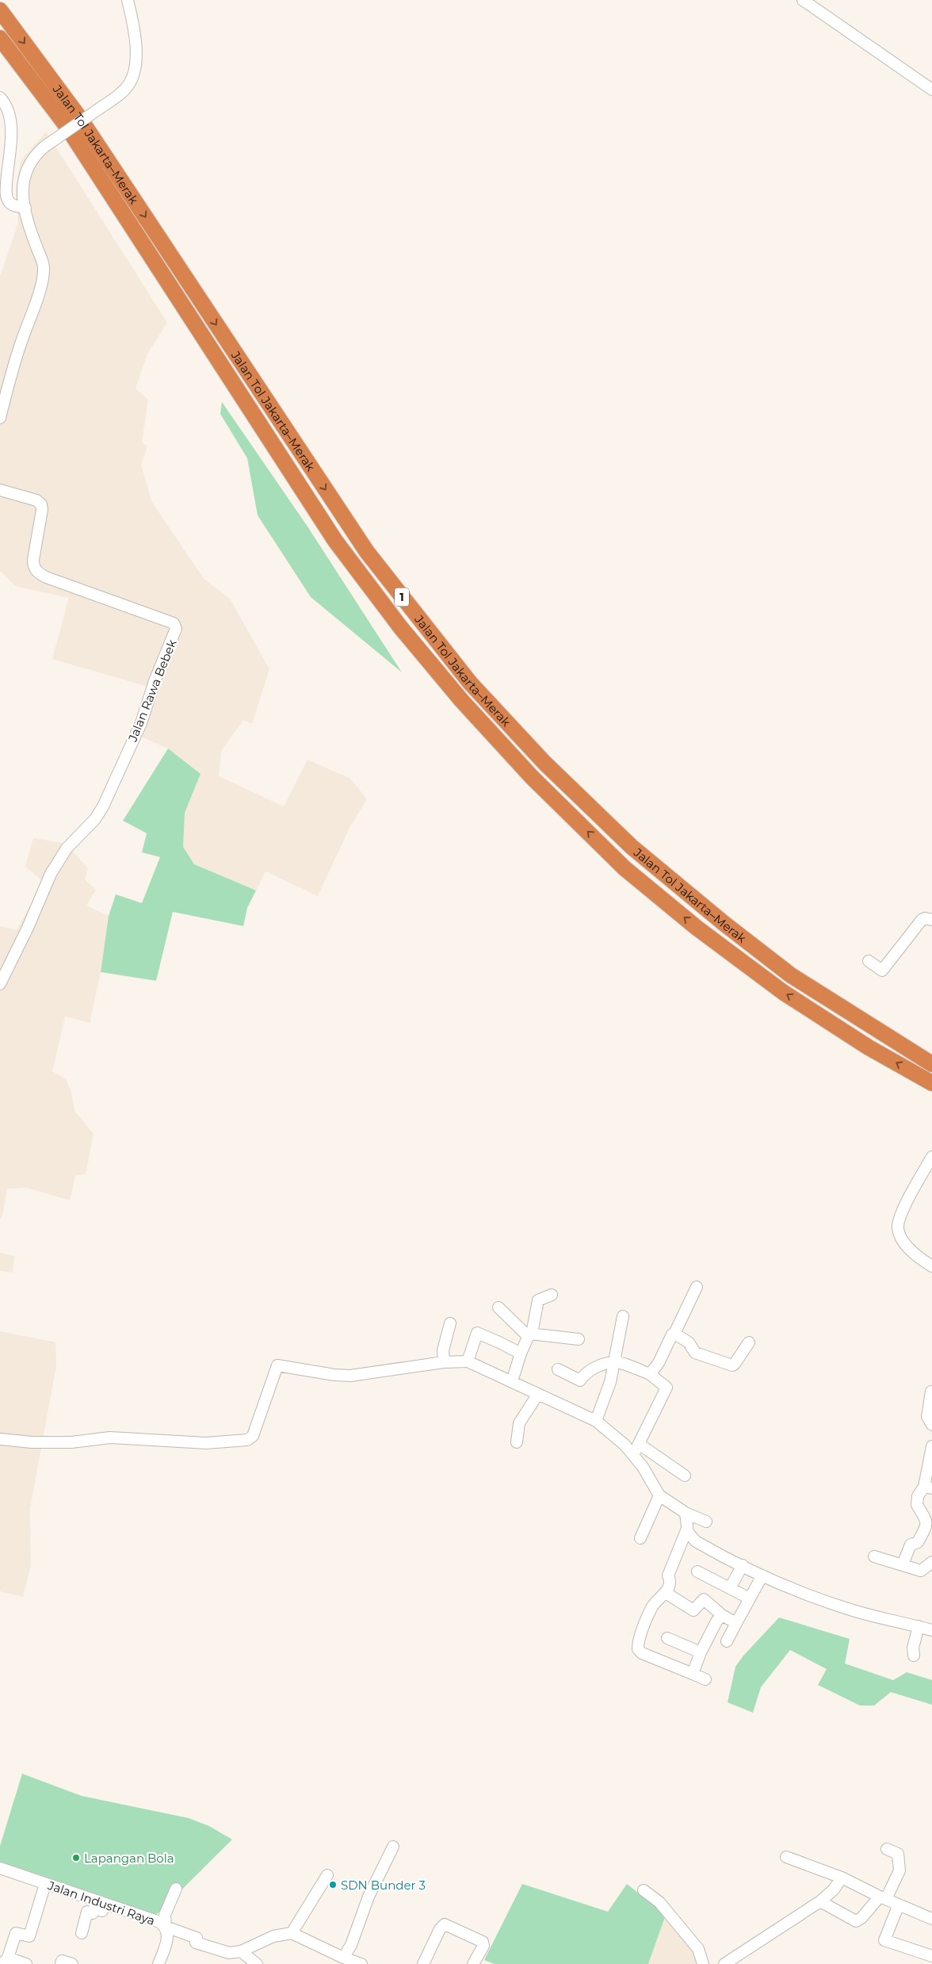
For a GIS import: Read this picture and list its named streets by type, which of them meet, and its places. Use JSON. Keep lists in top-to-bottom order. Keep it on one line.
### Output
{"streets":{"highway":["Jalan Tol Jakarta–Merak","1"],"street":["Jalan Rawa Bebek","Jalan Industri Raya"]},"places":["Lapangan Bola","SDN Bunder 3"]}
